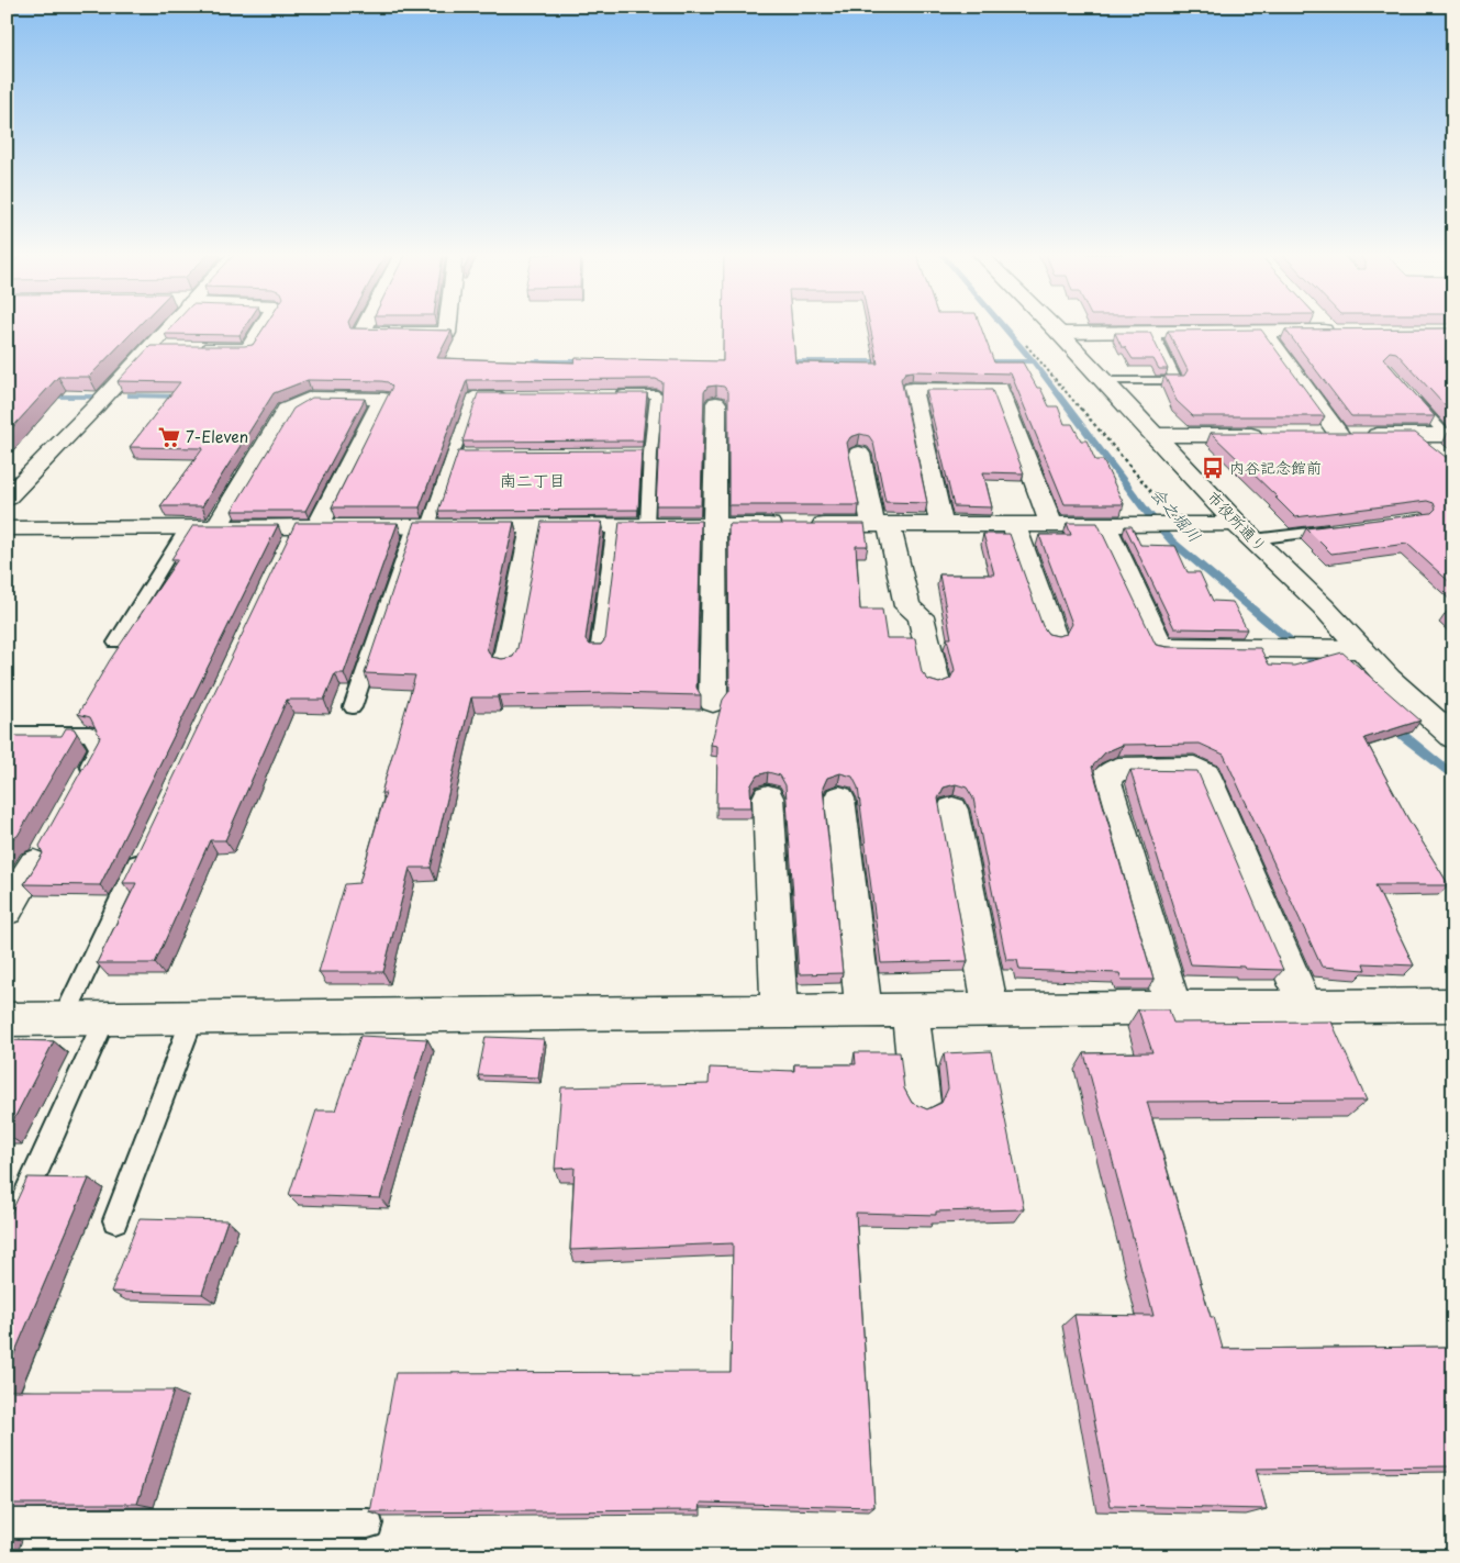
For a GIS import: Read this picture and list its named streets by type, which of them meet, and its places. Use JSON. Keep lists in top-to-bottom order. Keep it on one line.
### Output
{"streets":{"street":["市役所通り"]},"districts":["南二丁目"],"water":["会之堀川"],"places":{"supermarket":["7-Eleven"],"bus stop":["内谷記念館前"]}}
